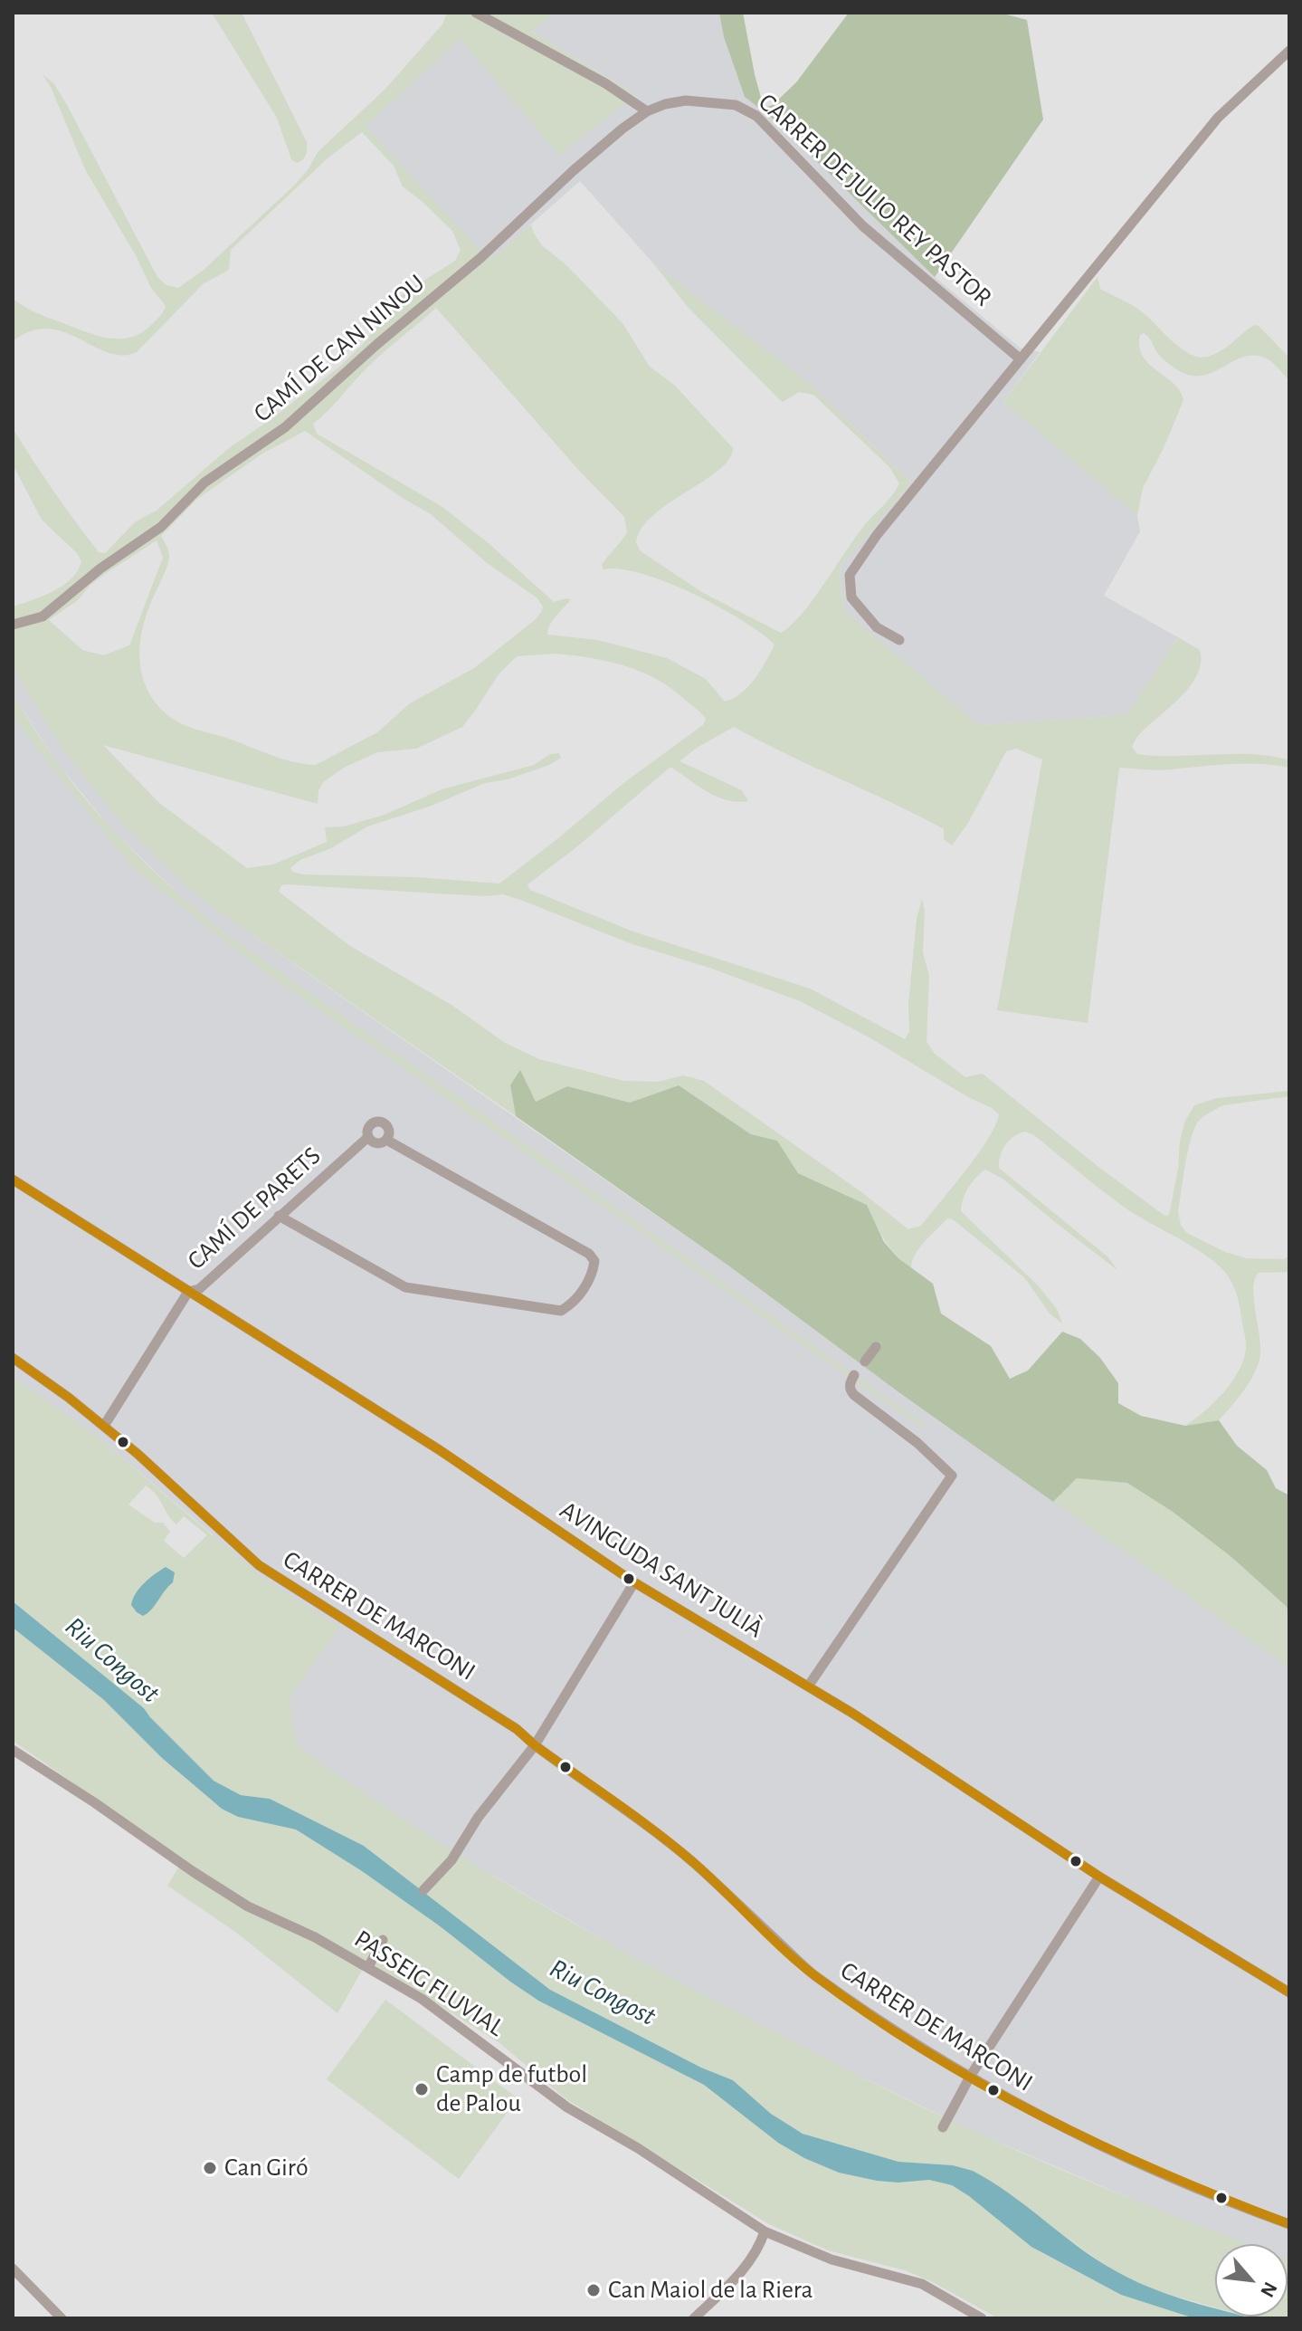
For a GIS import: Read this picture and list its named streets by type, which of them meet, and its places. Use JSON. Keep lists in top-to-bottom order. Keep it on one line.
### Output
{"streets":{"street":["CARRER DE JULIO REY PASTOR","CAMÍ DE CAN NINOU","CAMÍ DE PARETS","AVINGUDA SANT JULIÀ","CARRER DE MARCONI","PASSEIG FLUVIAL"]},"crossings":[["CARRER DE JULIO REY PASTOR","CAMÍ DE CAN NINOU"],["CAMÍ DE PARETS","AVINGUDA SANT JULIÀ"],["CAMÍ DE PARETS","CARRER DE MARCONI"]],"water":["Riu Congost"],"places":["Camp de futbol de Palou","Can Giró","Can Maiol de la Riera"],"north":"bottom right"}
